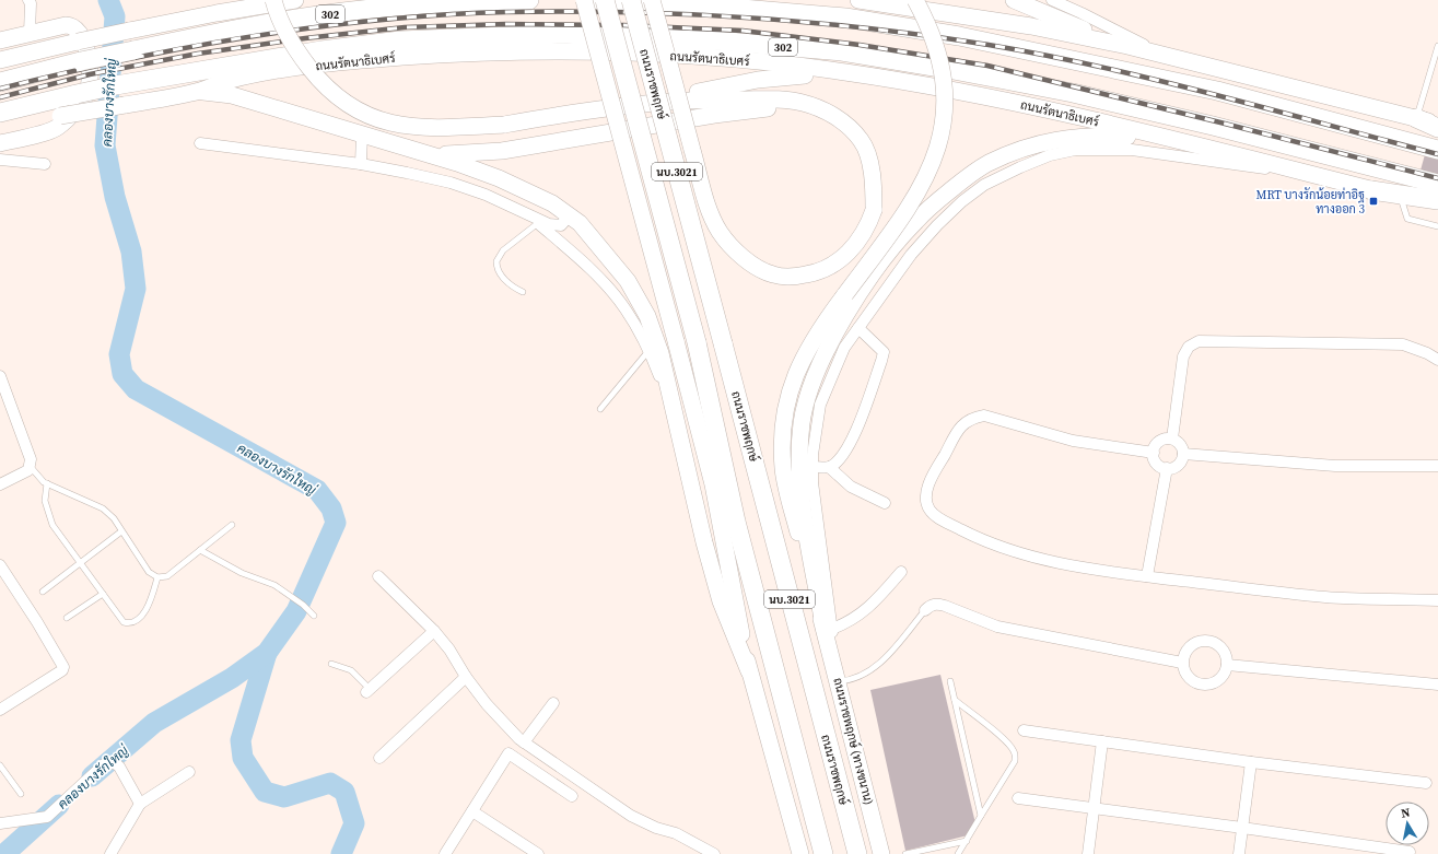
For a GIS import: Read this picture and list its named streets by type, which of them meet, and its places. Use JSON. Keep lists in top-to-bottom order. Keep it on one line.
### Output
{"streets":{"main road":["302","ถนนรัตนาธิเบศร์","ถนนราชพฤกษ์","นบ.3021","ถนนราชพฤกษ์ (ทางขนาน)"]},"water":["คลองบางรักใหญ่"],"places":{"transit":["MRT บางรักน้อยท่าอิฐ ทางออก 3"]},"north":"top"}
